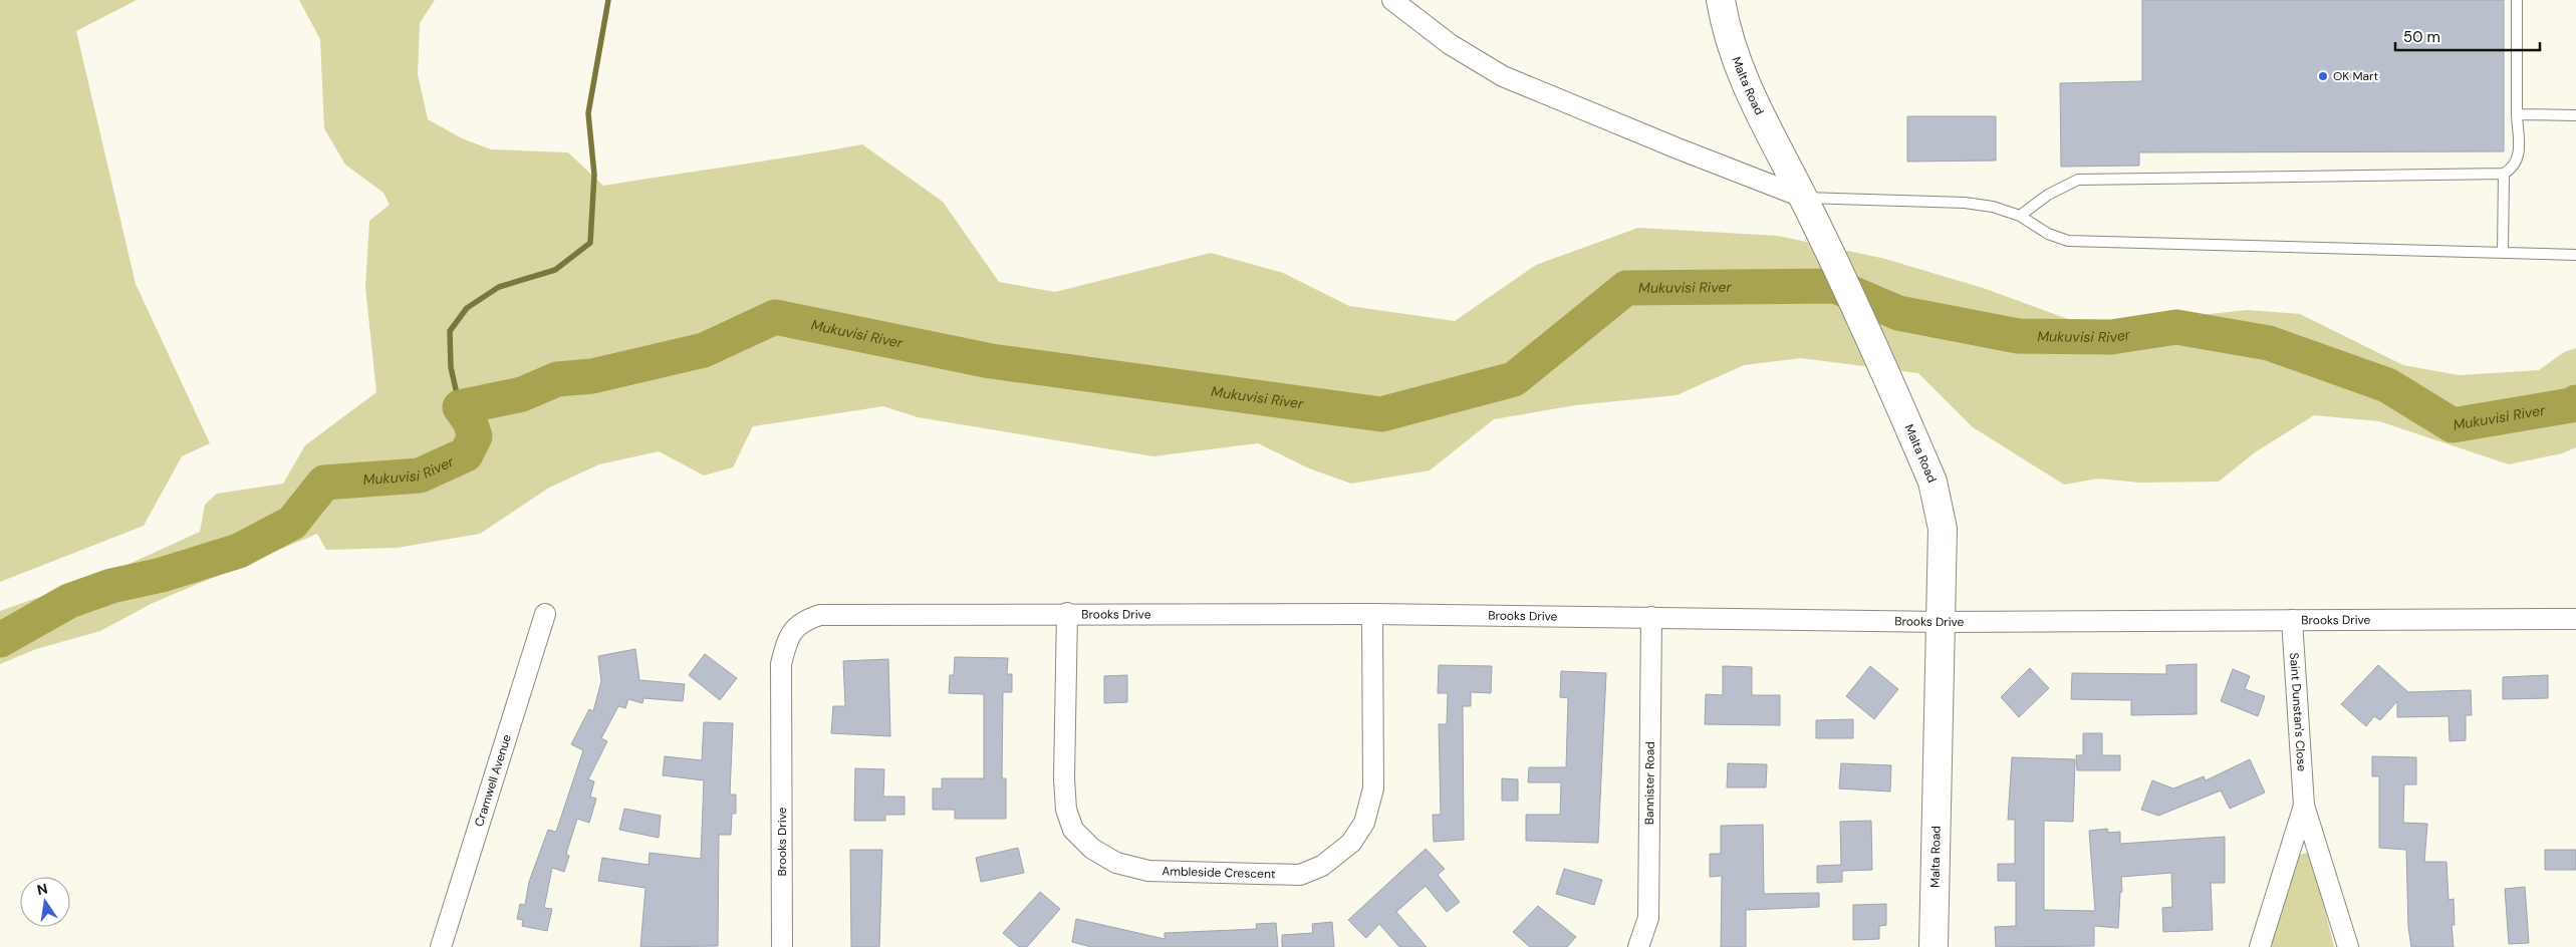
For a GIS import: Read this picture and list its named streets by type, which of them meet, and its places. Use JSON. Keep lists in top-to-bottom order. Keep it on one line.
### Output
{"streets":{"street":["Malta Road","Brooks Drive","Saint Dunstan's Close","Cramwell Avenue","Bannister Road","Ambleside Crescent"]},"crossings":[["Malta Road","Brooks Drive"],["Brooks Drive","Saint Dunstan's Close"],["Brooks Drive","Bannister Road"],["Brooks Drive","Ambleside Crescent"]],"water":["Mukuvisi River"],"places":["OK Mart"],"scale_bar":"50 m","north":"top"}
